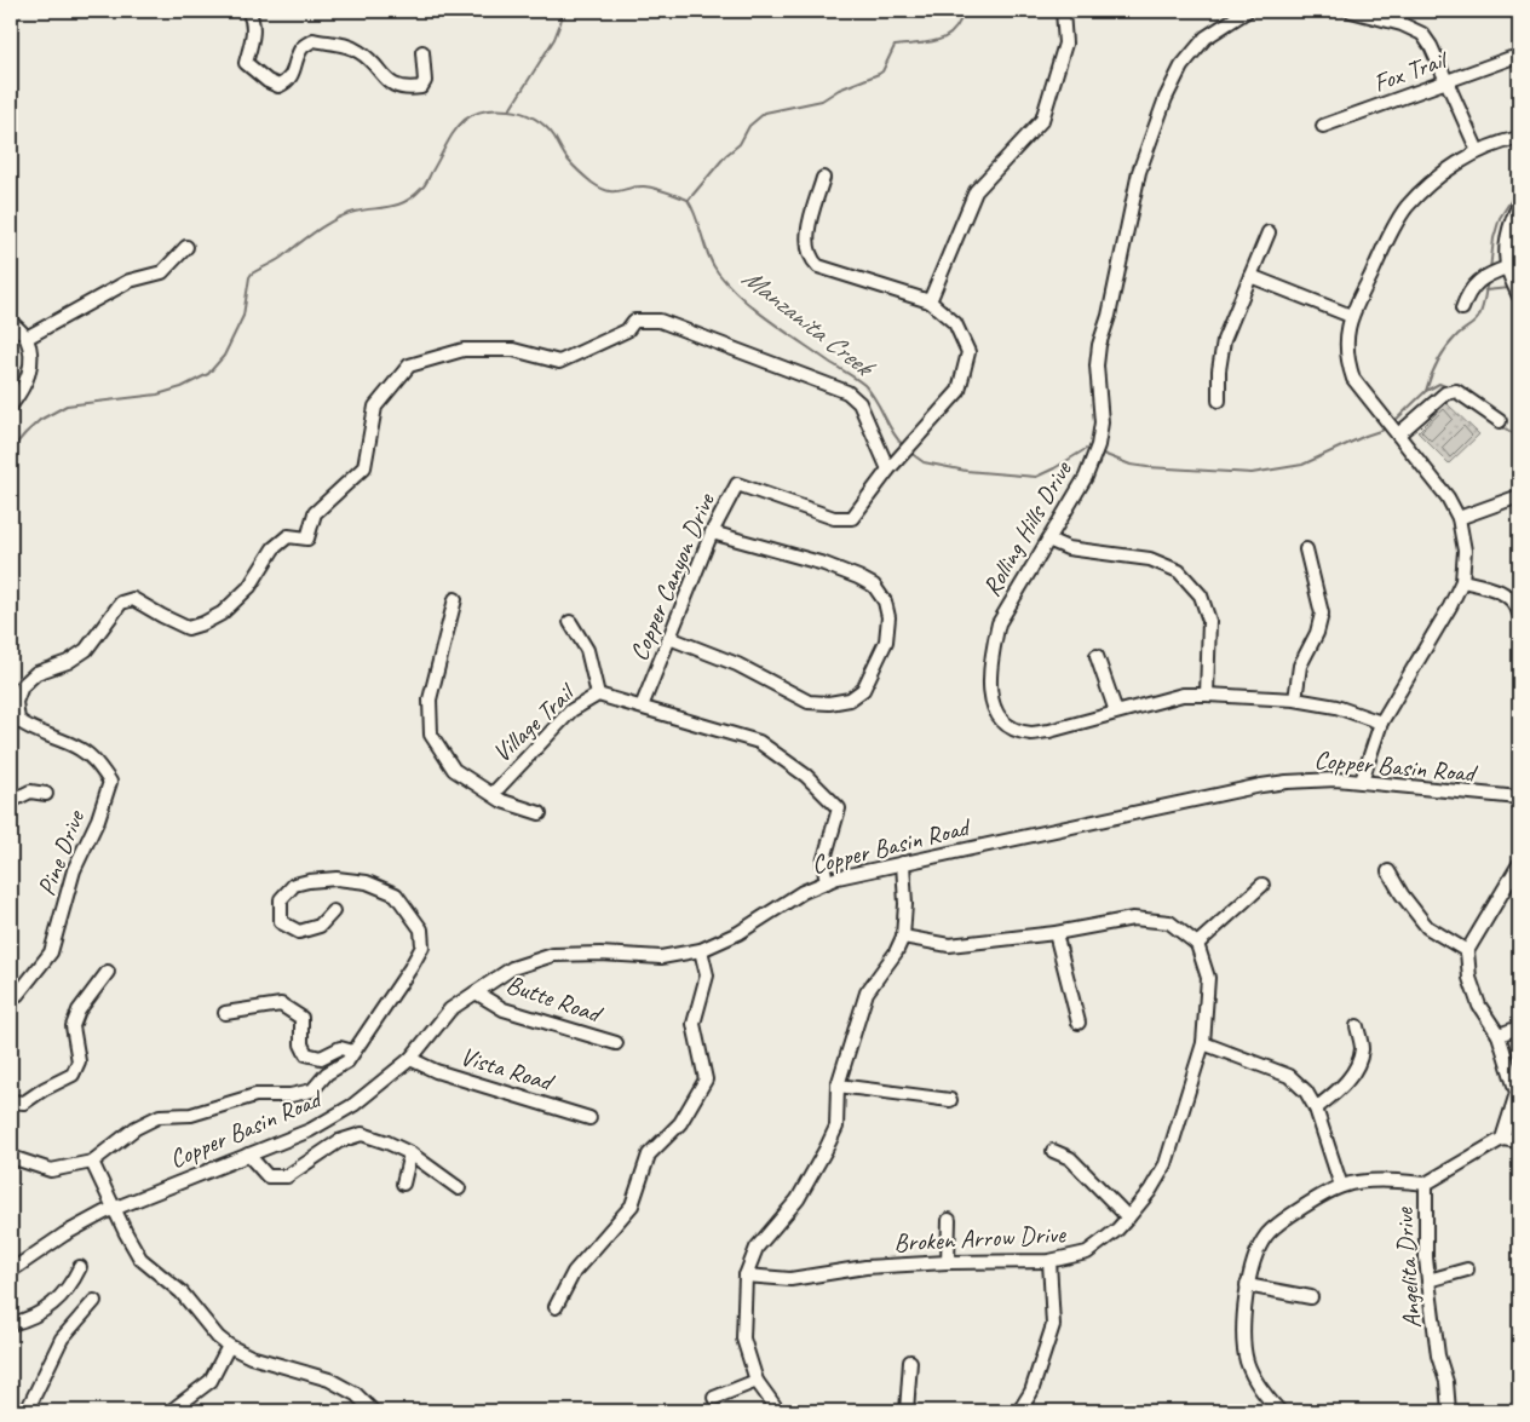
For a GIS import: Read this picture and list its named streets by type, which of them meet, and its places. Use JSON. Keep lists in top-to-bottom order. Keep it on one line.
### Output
{"streets":{"street":["Fox Trail","Rolling Hills Drive","Copper Canyon Drive","Village Trail","Copper Basin Road","Pine Drive","Butte Road","Vista Road","Broken Arrow Drive","Angelita Drive"]},"crossings":[["Copper Canyon Drive","Village Trail"],["Copper Canyon Drive","Pine Drive"],["Copper Basin Road","Butte Road"],["Copper Basin Road","Vista Road"]],"water":["Manzanita Creek"]}
